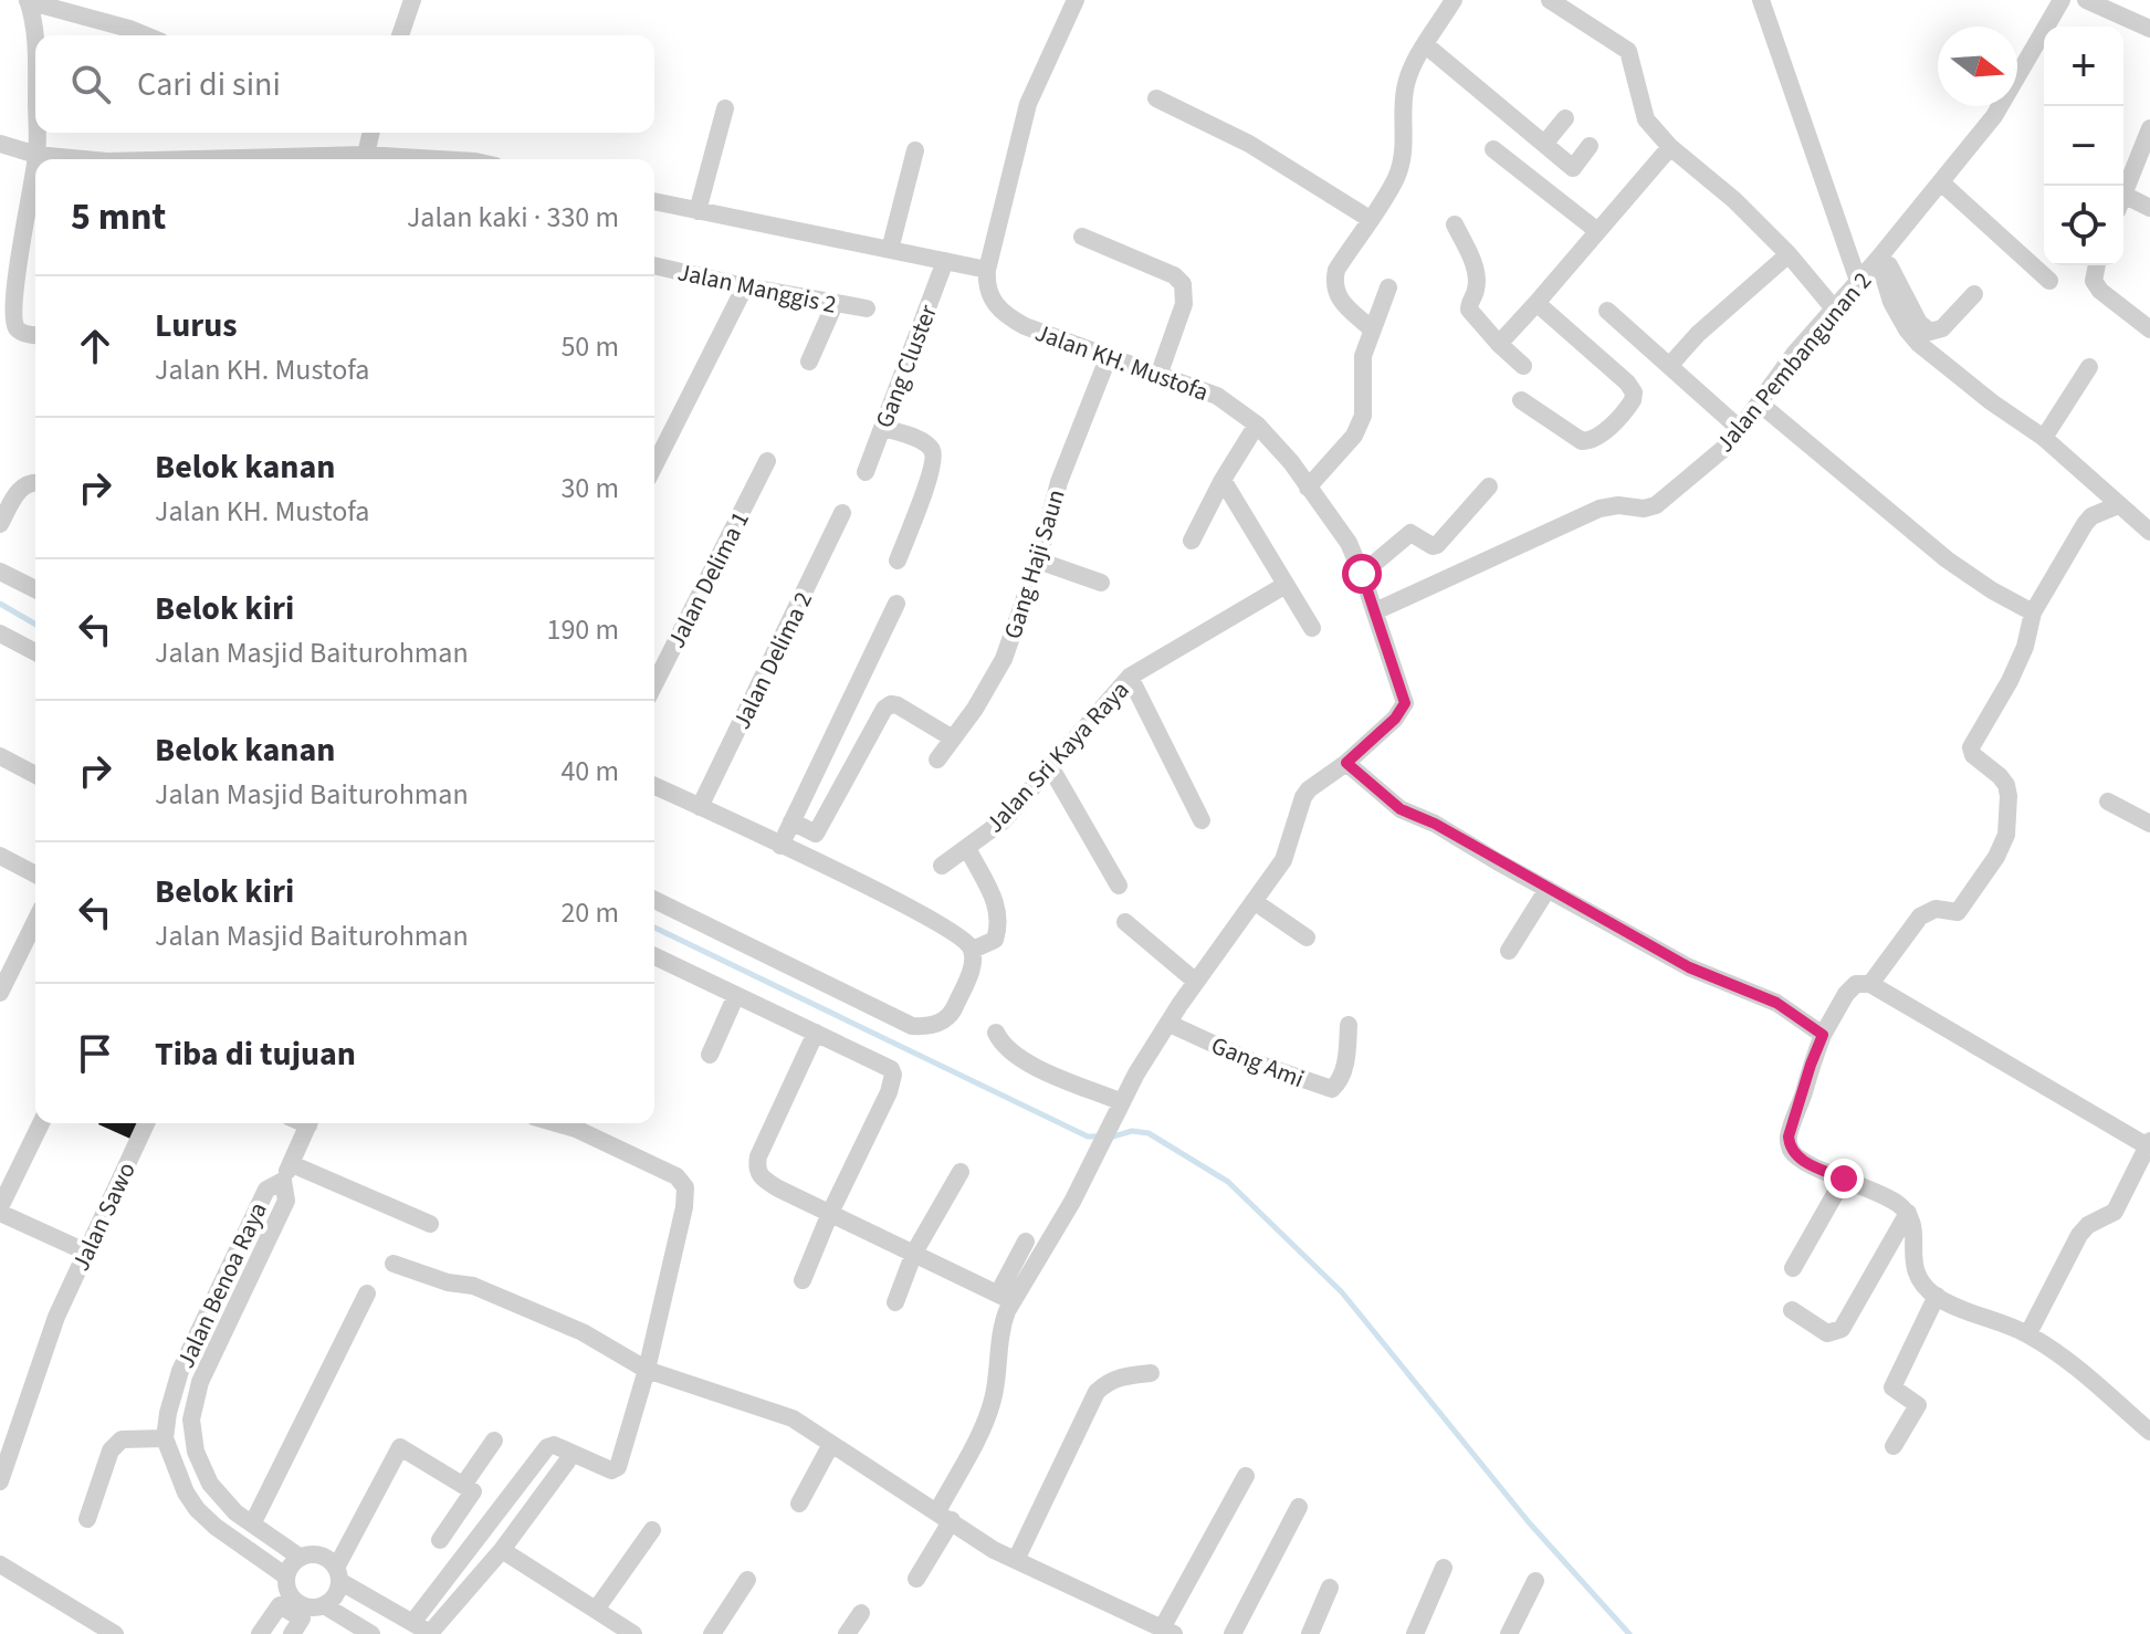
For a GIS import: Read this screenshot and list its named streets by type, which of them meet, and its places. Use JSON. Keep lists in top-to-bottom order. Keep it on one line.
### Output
{"streets":{"street":["Jalan Manggis 2","Jalan KH. Mustofa","Jalan Pembangunan 2","Gang Cluster","Gang Haji Saun","Jalan Delima 1","Jalan Delima 2","Jalan Sri Kaya Raya","Gang Ami","Jalan Sawo","Jalan Benoa Raya"]},"crossings":[["Jalan KH. Mustofa","Jalan Pembangunan 2"],["Jalan KH. Mustofa","Gang Haji Saun"],["Jalan KH. Mustofa","Gang Ami"]],"north":"right","page":{"map_buttons":["+","−"],"search":"Cari di sini","heading":["5 mnt","Jalan kaki · 330 m"],"list":[["Lurus","Jalan KH. Mustofa","50 m"],["Belok kanan","Jalan KH. Mustofa","30 m"],["Belok kiri","Jalan Masjid Baiturohman","190 m"],["Belok kanan","Jalan Masjid Baiturohman","40 m"],["Belok kiri","Jalan Masjid Baiturohman","20 m"],"Tiba di tujuan"]}}
